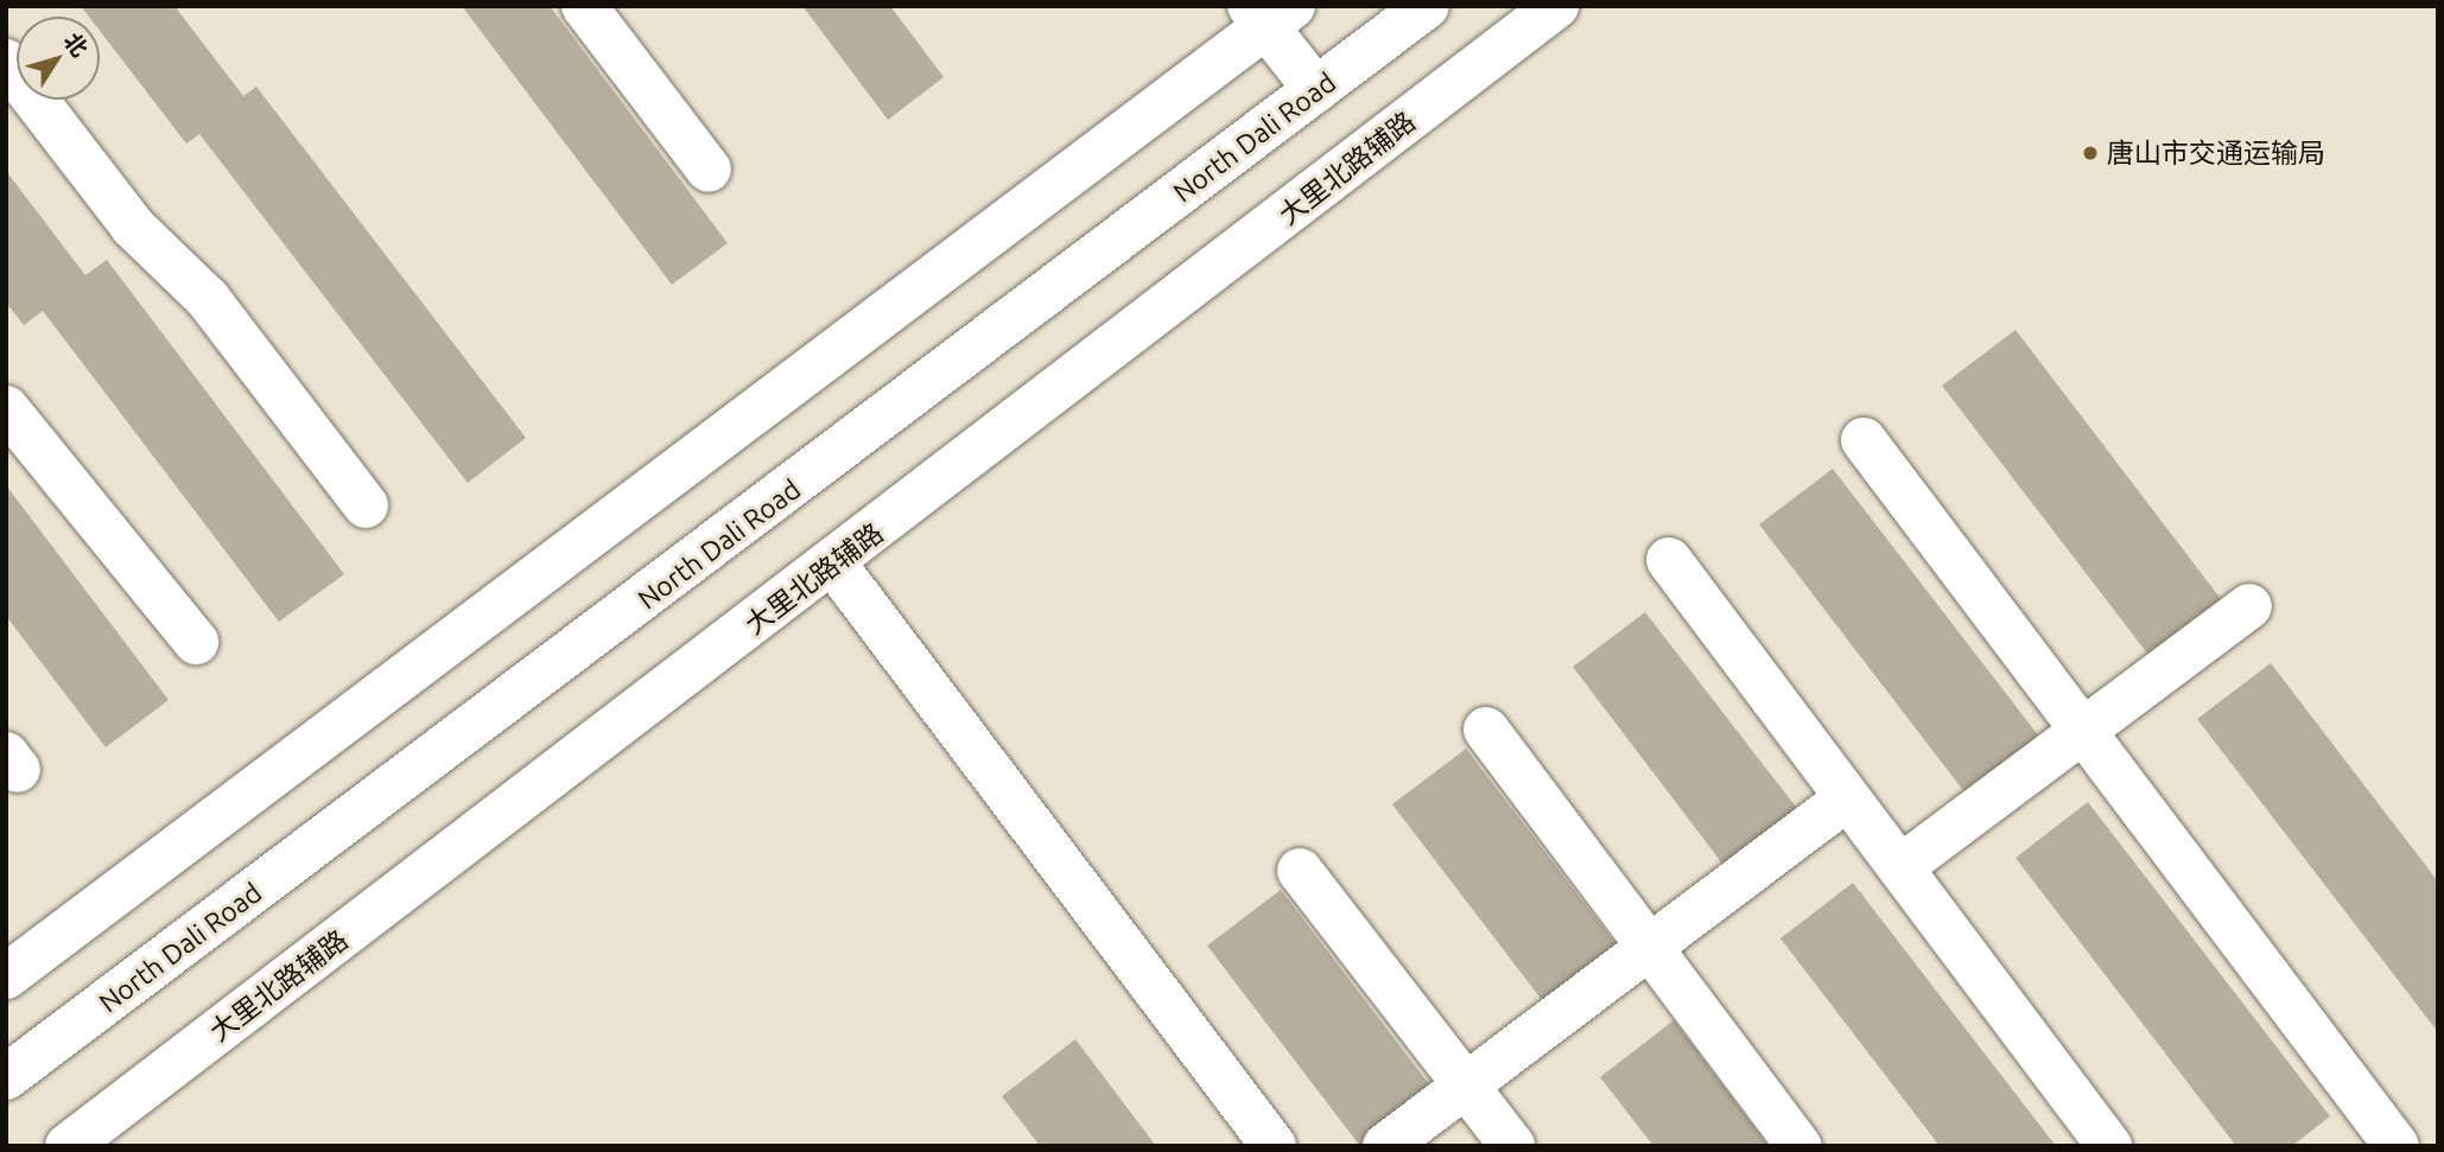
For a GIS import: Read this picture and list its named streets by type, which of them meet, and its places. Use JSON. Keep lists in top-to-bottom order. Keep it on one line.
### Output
{"streets":{"street":["North Dali Road","大里北路辅路"]},"places":["唐山市交通运输局"],"north":"top right"}
